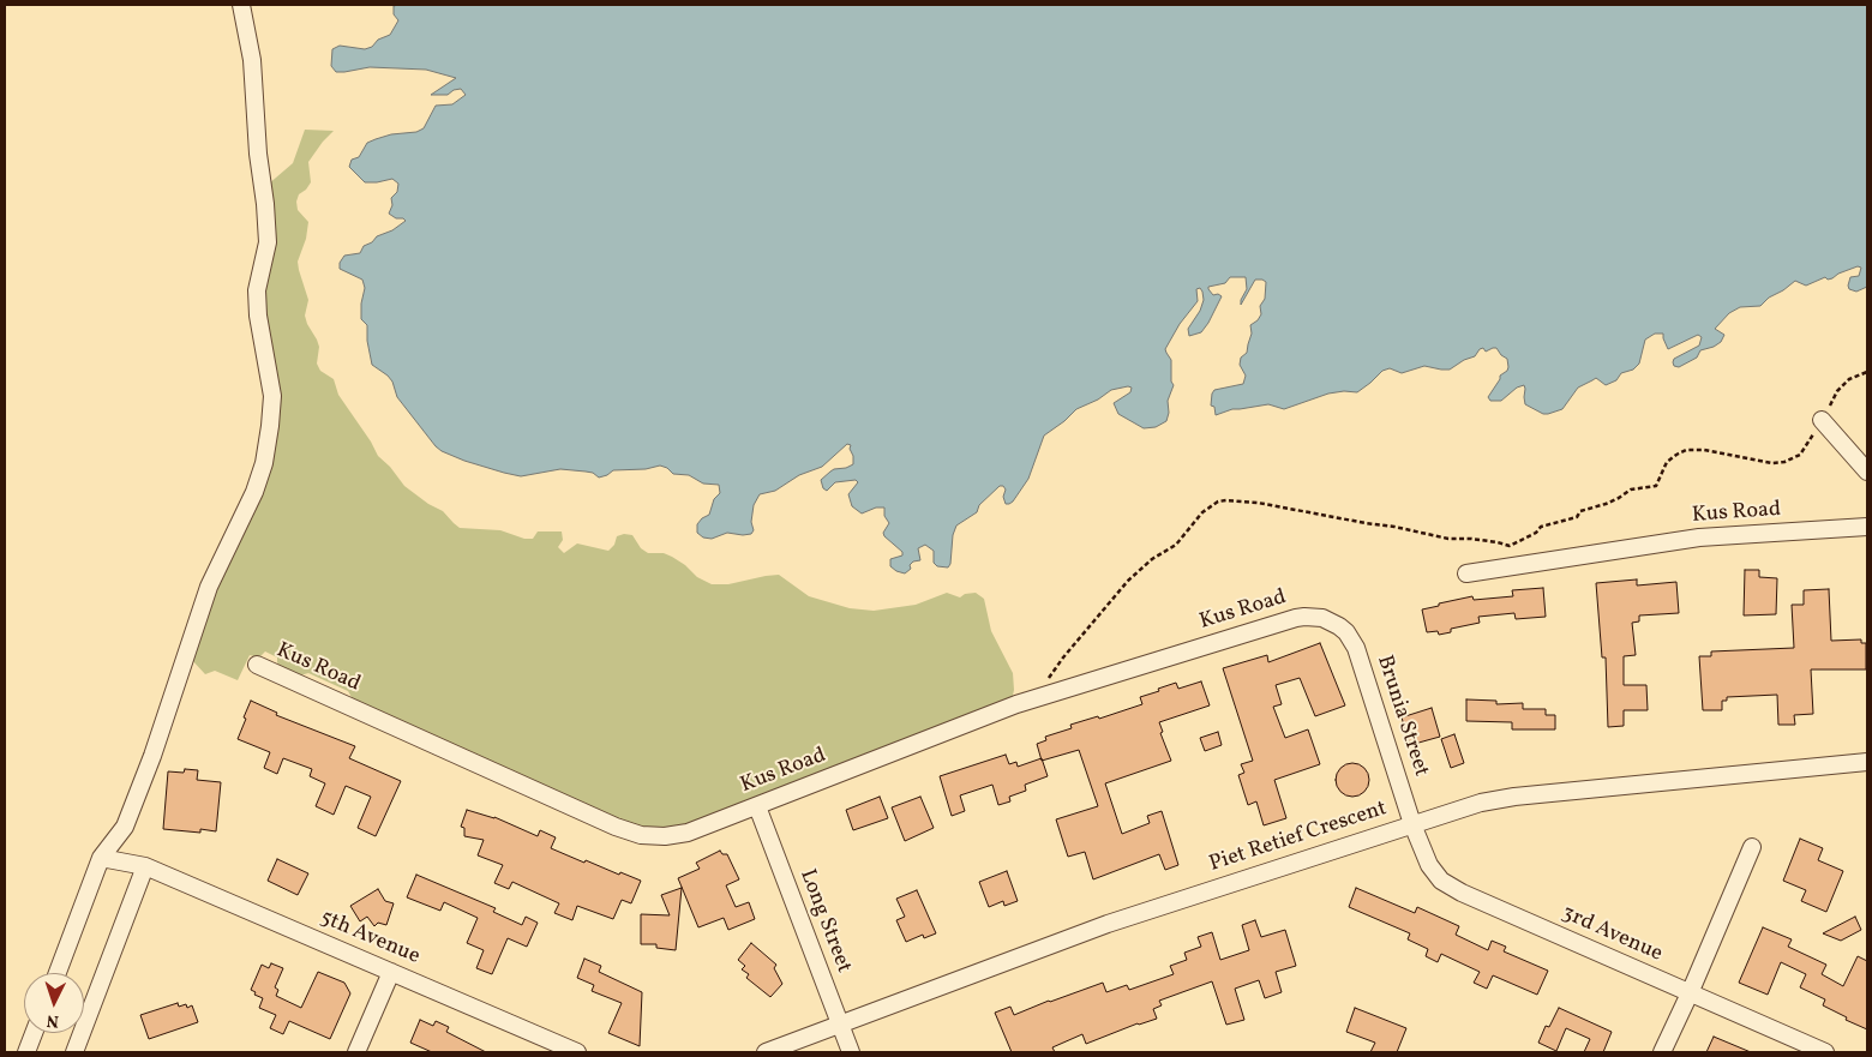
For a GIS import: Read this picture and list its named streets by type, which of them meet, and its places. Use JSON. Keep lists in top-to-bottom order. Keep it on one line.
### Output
{"streets":{"street":["Kus Road","Brunia Street","Piet Retief Crescent","Long Street","3rd Avenue","5th Avenue"]},"crossings":[["Kus Road","Brunia Street"],["Kus Road","Long Street"],["Brunia Street","Piet Retief Crescent"],["Brunia Street","3rd Avenue"],["Piet Retief Crescent","Long Street"],["Piet Retief Crescent","3rd Avenue"]],"north":"bottom"}
